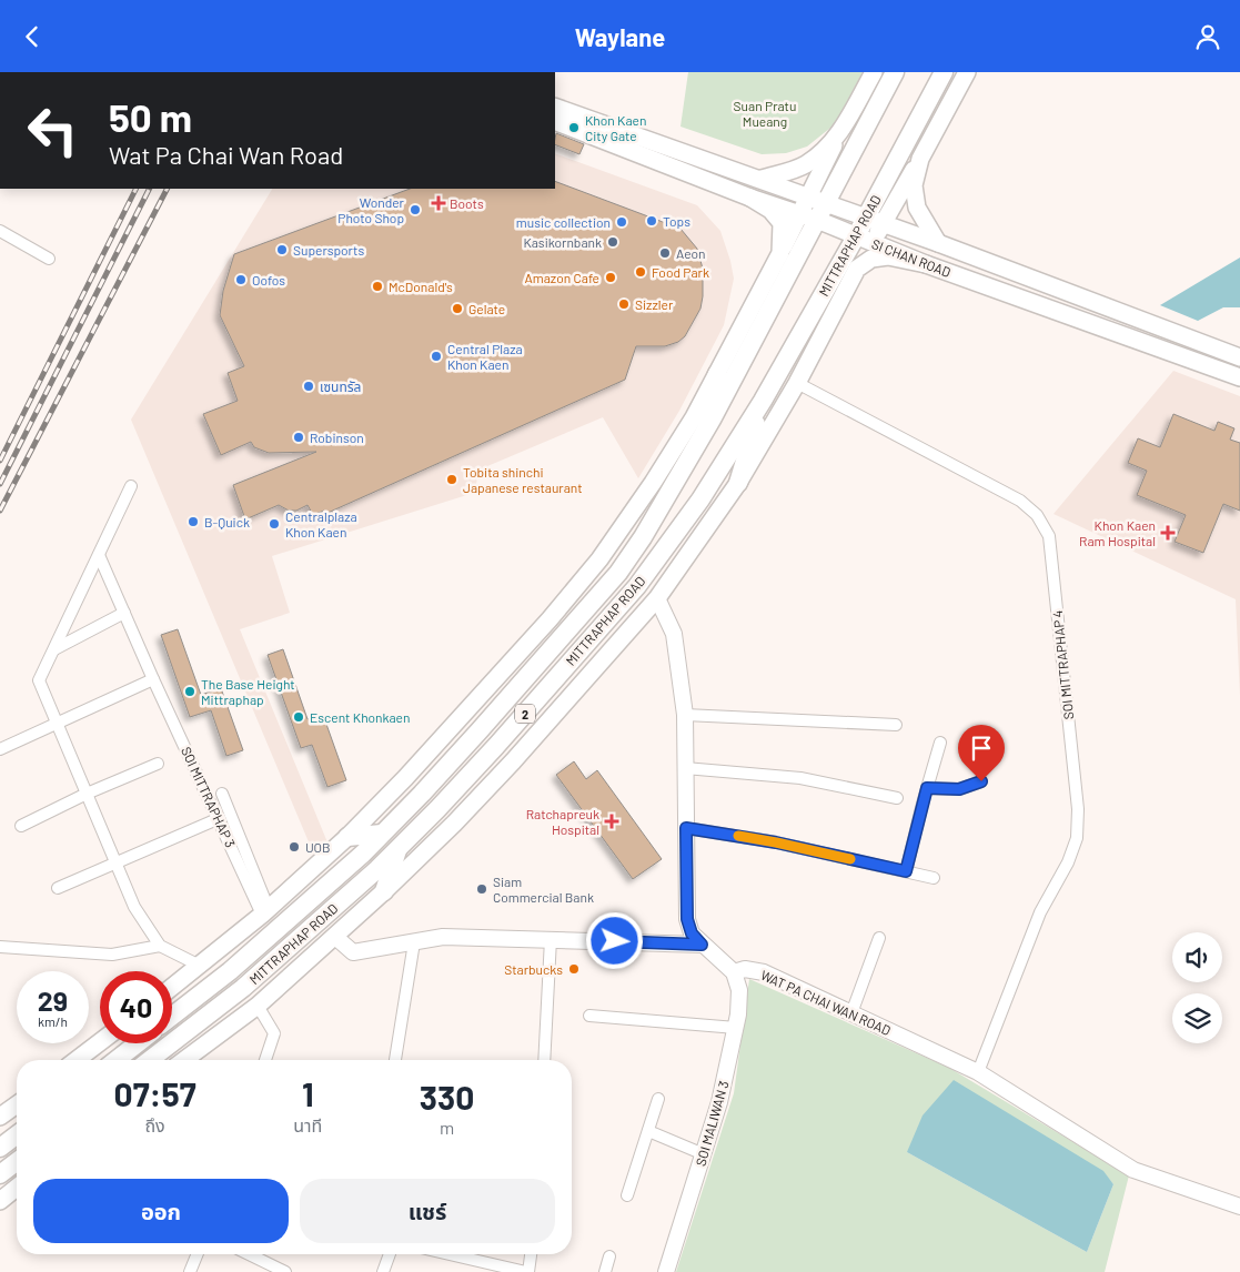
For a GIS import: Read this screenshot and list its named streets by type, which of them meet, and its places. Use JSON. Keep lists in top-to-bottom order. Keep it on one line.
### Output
{"streets":{"main road":["MITTRAPHAP ROAD","SI CHAN ROAD","2"],"street":["SOI MITTRAPHAP 4","SOI MITTRAPHAP 3","WAT PA CHAI WAN ROAD","SOI MALIWAN 3"]},"crossings":[["MITTRAPHAP ROAD","SI CHAN ROAD"],["MITTRAPHAP ROAD","SOI MITTRAPHAP 4"],["SOI MITTRAPHAP 4","WAT PA CHAI WAN ROAD"],["WAT PA CHAI WAN ROAD","SOI MALIWAN 3"]],"parks":["Suan Pratu Mueang"],"places":{"other":["Khon Kaen City Gate","Wonder Photo Shop","Tops","music collection","Kasikornbank","Supersports","Aeon","Food Park","Amazon Cafe","Oofos","McDonald's","Sizzler","Gelate","Central Plaza Khon Kaen","เซนทรัล","Robinson","Tobita shinchi Japanese restaurant","B-Quick","Centralplaza Khon Kaen","The Base Height Mittraphap","Escent Khonkaen","UOB","Siam Commercial Bank","Starbucks"],"health":["Boots","Khon Kaen Ram Hospital","Ratchapreuk Hospital"]},"page":{"header":"Waylane","turn":["50 m","Wat Pa Chai Wan Road"],"speed":"29 km/h","limit":"40","eta":["07:57","ถึง","1","นาที","330","m"],"buttons":["ออก","แชร์"]}}
